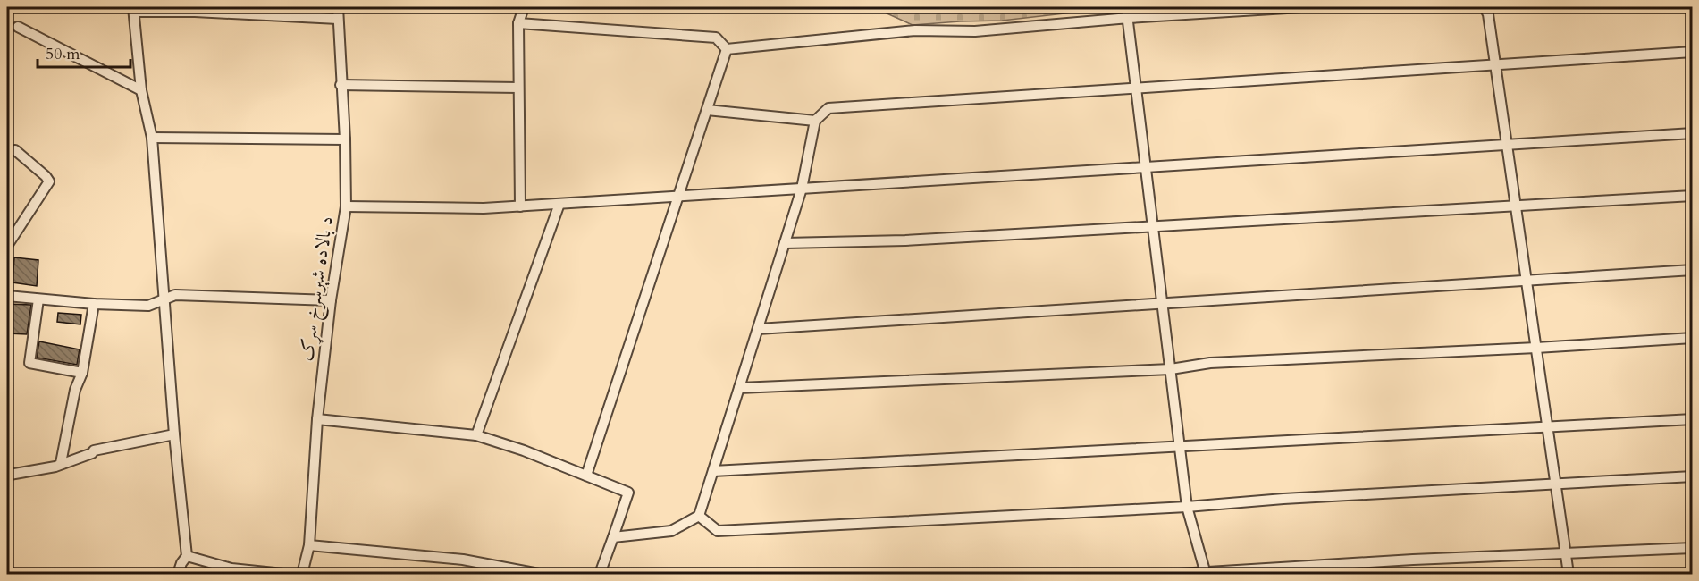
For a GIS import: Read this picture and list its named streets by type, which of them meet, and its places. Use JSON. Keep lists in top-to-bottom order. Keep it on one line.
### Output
{"streets":{"street":["د بالاده شېرسرخ سړک"]},"scale_bar":"50 m"}
